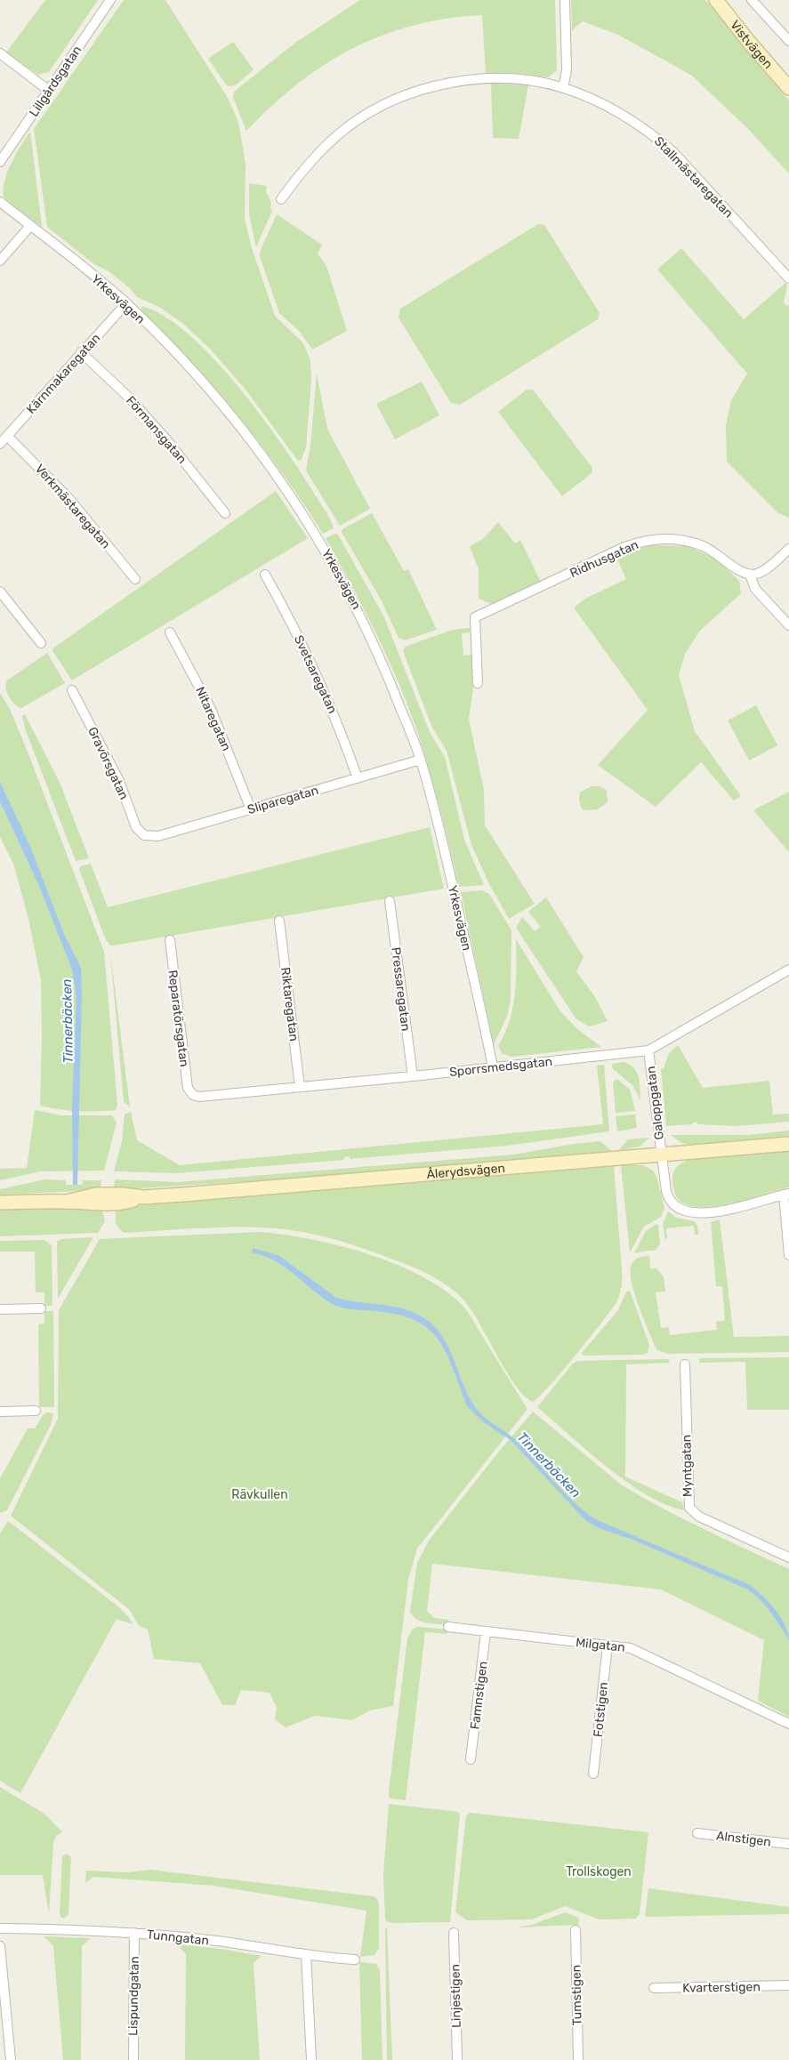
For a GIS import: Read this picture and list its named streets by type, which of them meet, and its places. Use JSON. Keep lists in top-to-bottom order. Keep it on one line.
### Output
{"streets":{"main road":["Vistvägen","Ålerydsvägen"],"street":["Lillgårdsgatan","Stallmästaregatan","Yrkesvägen","Kärnmakaregatan","Förmansgatan","Verkmästaregatan","Ridhusgatan","Svetsaregatan","Nitaregatan","Gravörsgatan","Sliparegatan","Pressaregatan","Riktaregatan","Reparatörsgatan","Sporrsmedsgatan","Galoppgatan","Myntgatan","Milgatan","Famnstigen","Fotstigen","Alnstigen","Tunngatan","Kvarterstigen","Tumstigen","Lispundgatan","Linjestigen"]},"crossings":[["Yrkesvägen","Kärnmakaregatan"],["Yrkesvägen","Sliparegatan"],["Yrkesvägen","Sporrsmedsgatan"],["Kärnmakaregatan","Förmansgatan"],["Kärnmakaregatan","Verkmästaregatan"],["Svetsaregatan","Sliparegatan"],["Nitaregatan","Sliparegatan"],["Gravörsgatan","Sliparegatan"],["Pressaregatan","Sporrsmedsgatan"],["Riktaregatan","Sporrsmedsgatan"],["Reparatörsgatan","Sporrsmedsgatan"],["Sporrsmedsgatan","Galoppgatan"],["Galoppgatan","Ålerydsvägen"],["Milgatan","Famnstigen"],["Milgatan","Fotstigen"],["Tunngatan","Lispundgatan"]],"water":["Tinnerbäcken"],"parks":["Rävkullen","Trollskogen"]}
